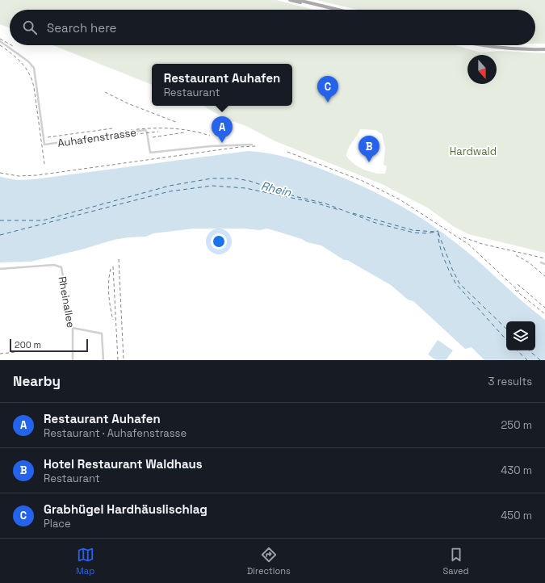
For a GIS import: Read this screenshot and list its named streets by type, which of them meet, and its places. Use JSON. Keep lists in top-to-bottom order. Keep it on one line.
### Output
{"streets":{"street":["Auhafenstrasse","Rheinallee"]},"water":["Rhein"],"parks":["Hardwald"],"scale_bar":"200 m","north":"bottom","page":{"search":"Search here","popup":["Restaurant Auhafen","Restaurant"],"pins":["C","A","B"],"scale":"200 m","heading":["Nearby","3 results"],"list":[{"mark":"A","name":"Restaurant Auhafen","note":"Restaurant · Auhafenstrasse","value":"250 m"},{"mark":"B","name":"Hotel Restaurant Waldhaus","note":"Restaurant","value":"430 m"},{"mark":"C","name":"Grabhügel Hardhäuslischlag","note":"Place","value":"450 m"}],"nav":["Map","Directions","Saved"]}}
